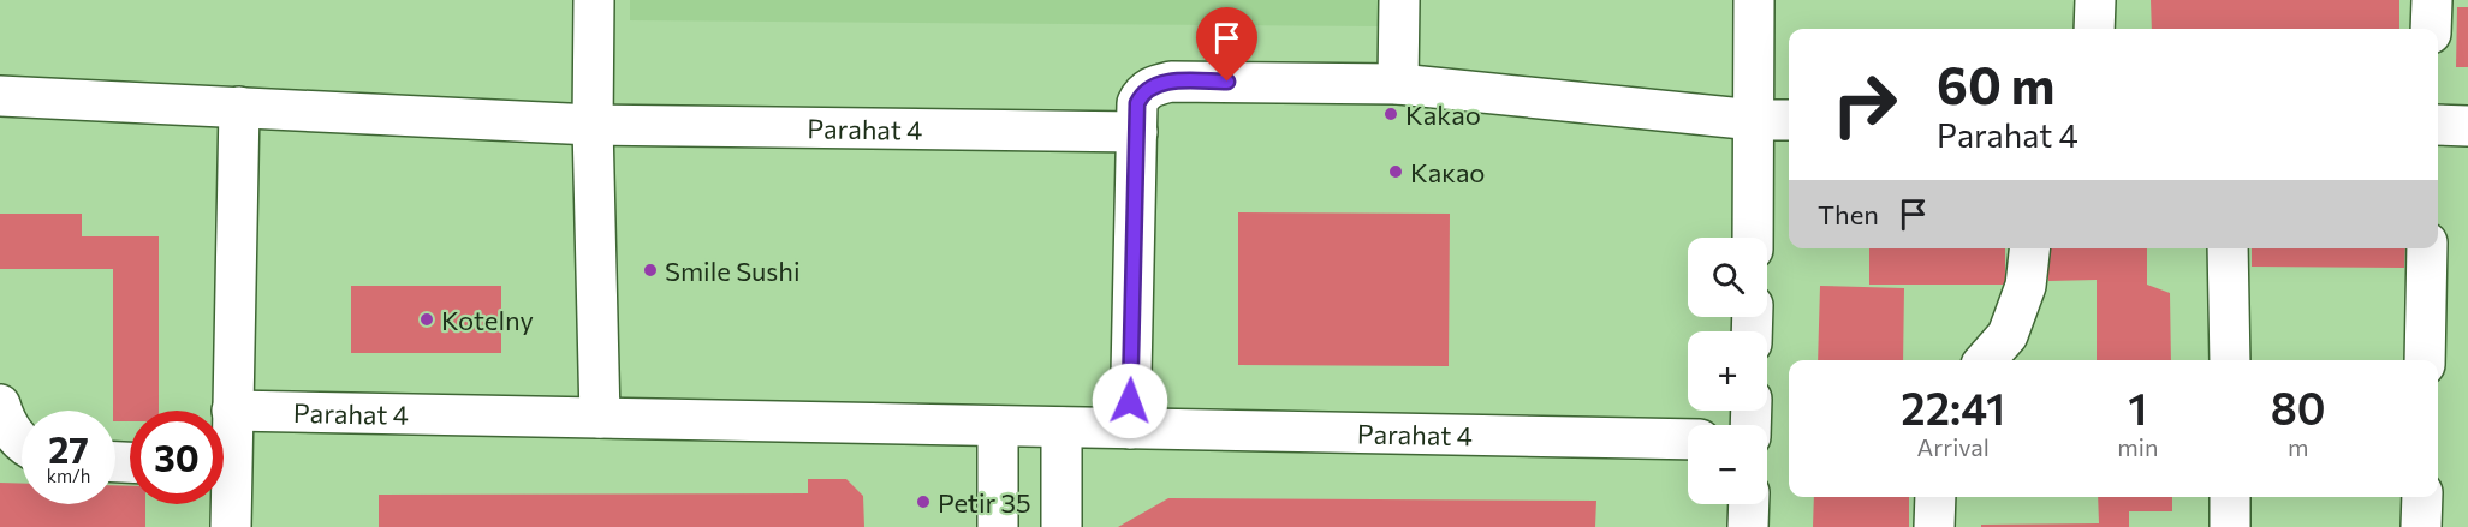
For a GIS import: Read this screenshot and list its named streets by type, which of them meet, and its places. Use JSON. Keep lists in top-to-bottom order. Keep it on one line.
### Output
{"streets":{"street":["Parahat 4"]},"places":["Kakao","Какао","Smile Sushi","Kotelny","Petir 35"],"page":{"turn":["60 m","Parahat 4"],"then":"Then","map_buttons":["+","−"],"eta":["22:41","Arrival","1","min","80","m"],"speed":"27 km/h","limit":"30"}}
